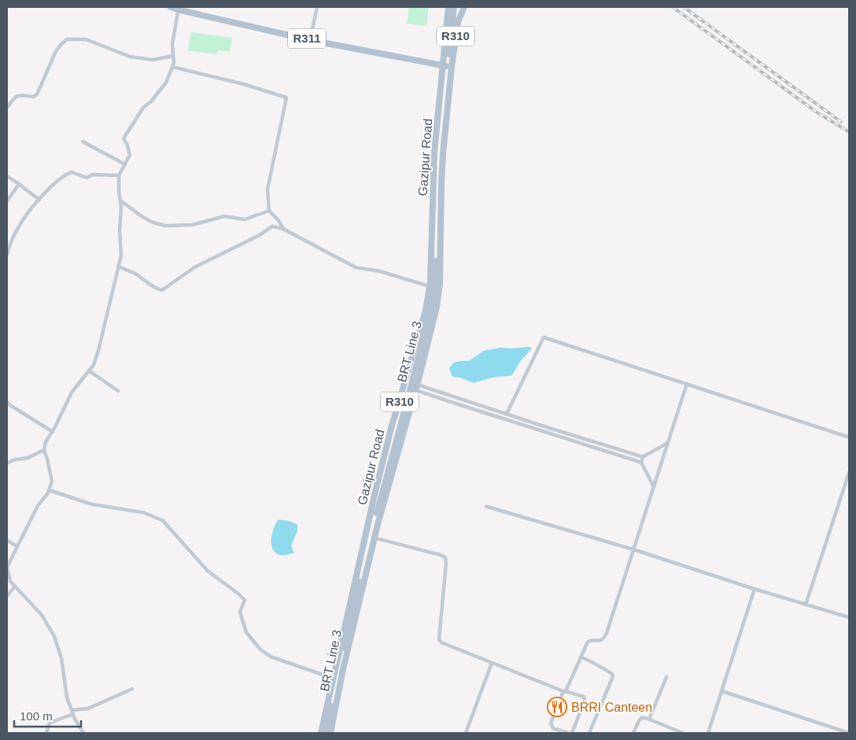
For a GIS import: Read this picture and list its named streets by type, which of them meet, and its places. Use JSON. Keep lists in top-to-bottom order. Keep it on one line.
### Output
{"streets":{"main road":["R310","R311","Gazipur Road","BRT Line 3"]},"crossings":[["R310","R311"],["R310","Gazipur Road"],["R310","BRT Line 3"],["R311","Gazipur Road"],["R311","BRT Line 3"],["Gazipur Road","BRT Line 3"]],"places":{"restaurant":["BRRI Canteen"]},"scale_bar":"100 m"}
